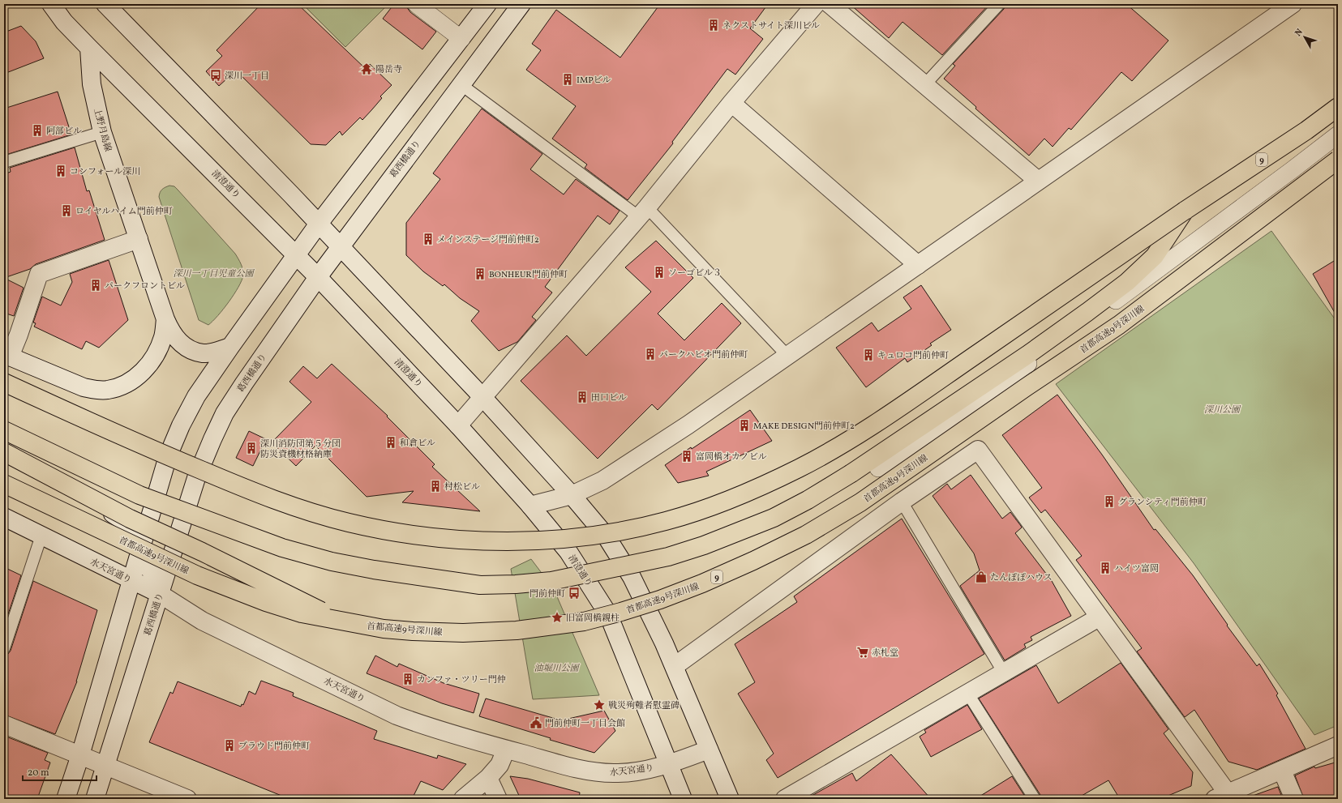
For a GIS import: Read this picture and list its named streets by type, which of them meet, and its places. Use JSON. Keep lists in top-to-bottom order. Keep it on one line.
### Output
{"streets":{"highway":["9","首都高速9号深川線"],"main road":["上野月島線","葛西橋通り","清澄通り","水天宮通り"]},"crossings":[["上野月島線","清澄通り"],["葛西橋通り","清澄通り"],["葛西橋通り","水天宮通り"],["清澄通り","水天宮通り"]],"parks":["深川一丁目児童公園","深川公園","油堀川公園"],"places":{"building":["ネクストサイト深川ビル","IMPビル","阿部ビル","コンフォール深川","ロイヤルハイム門前仲町","メインステージ門前仲町2","ソーゴビル３","BONHEUR門前仲町","パークフロントビル","パークハビオ門前仲町","キュロコ門前仲町","田口ビル","MAKE DESIGN門前仲町2","和倉ビル","深川消防団第５分団 防災資機材格納庫","富岡橋オカノビル","村松ビル","グランシティ門前仲町","ハイツ富岡","カンファ・ツリー門仲","プラウド門前仲町"],"temple":["陽岳寺"],"bus stop":["深川一丁目","門前仲町"],"shop":["たんぽぽハウス"],"place":["旧富岡橋親柱","戦災殉難者慰霊碑"],"supermarket":["赤札堂"],"public building":["門前仲町一丁目会館"]},"scale_bar":"20 m","north":"top left"}
